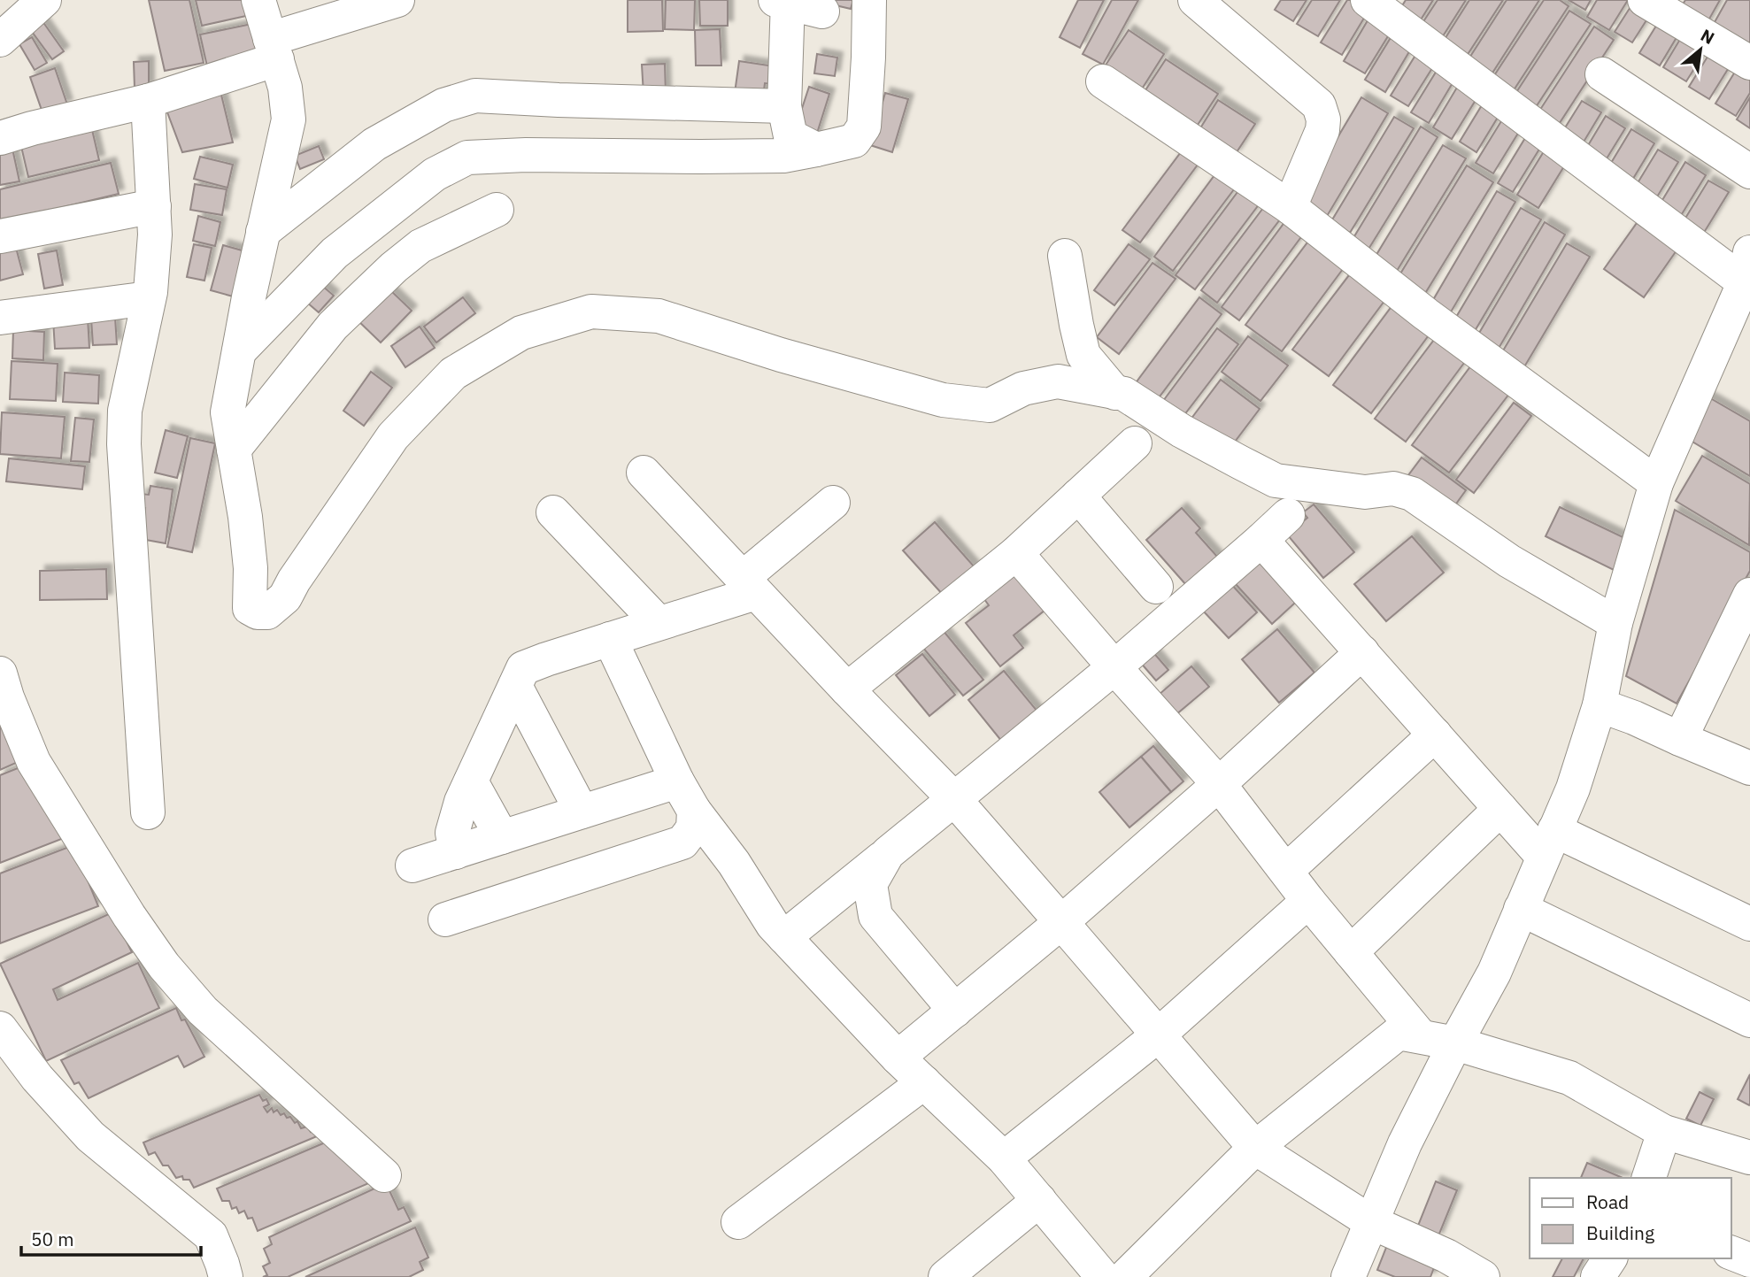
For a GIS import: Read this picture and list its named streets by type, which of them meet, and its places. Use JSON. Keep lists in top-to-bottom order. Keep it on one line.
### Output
{"legend":["Road","Building"],"scale_bar":"50 m","north":"top right"}
